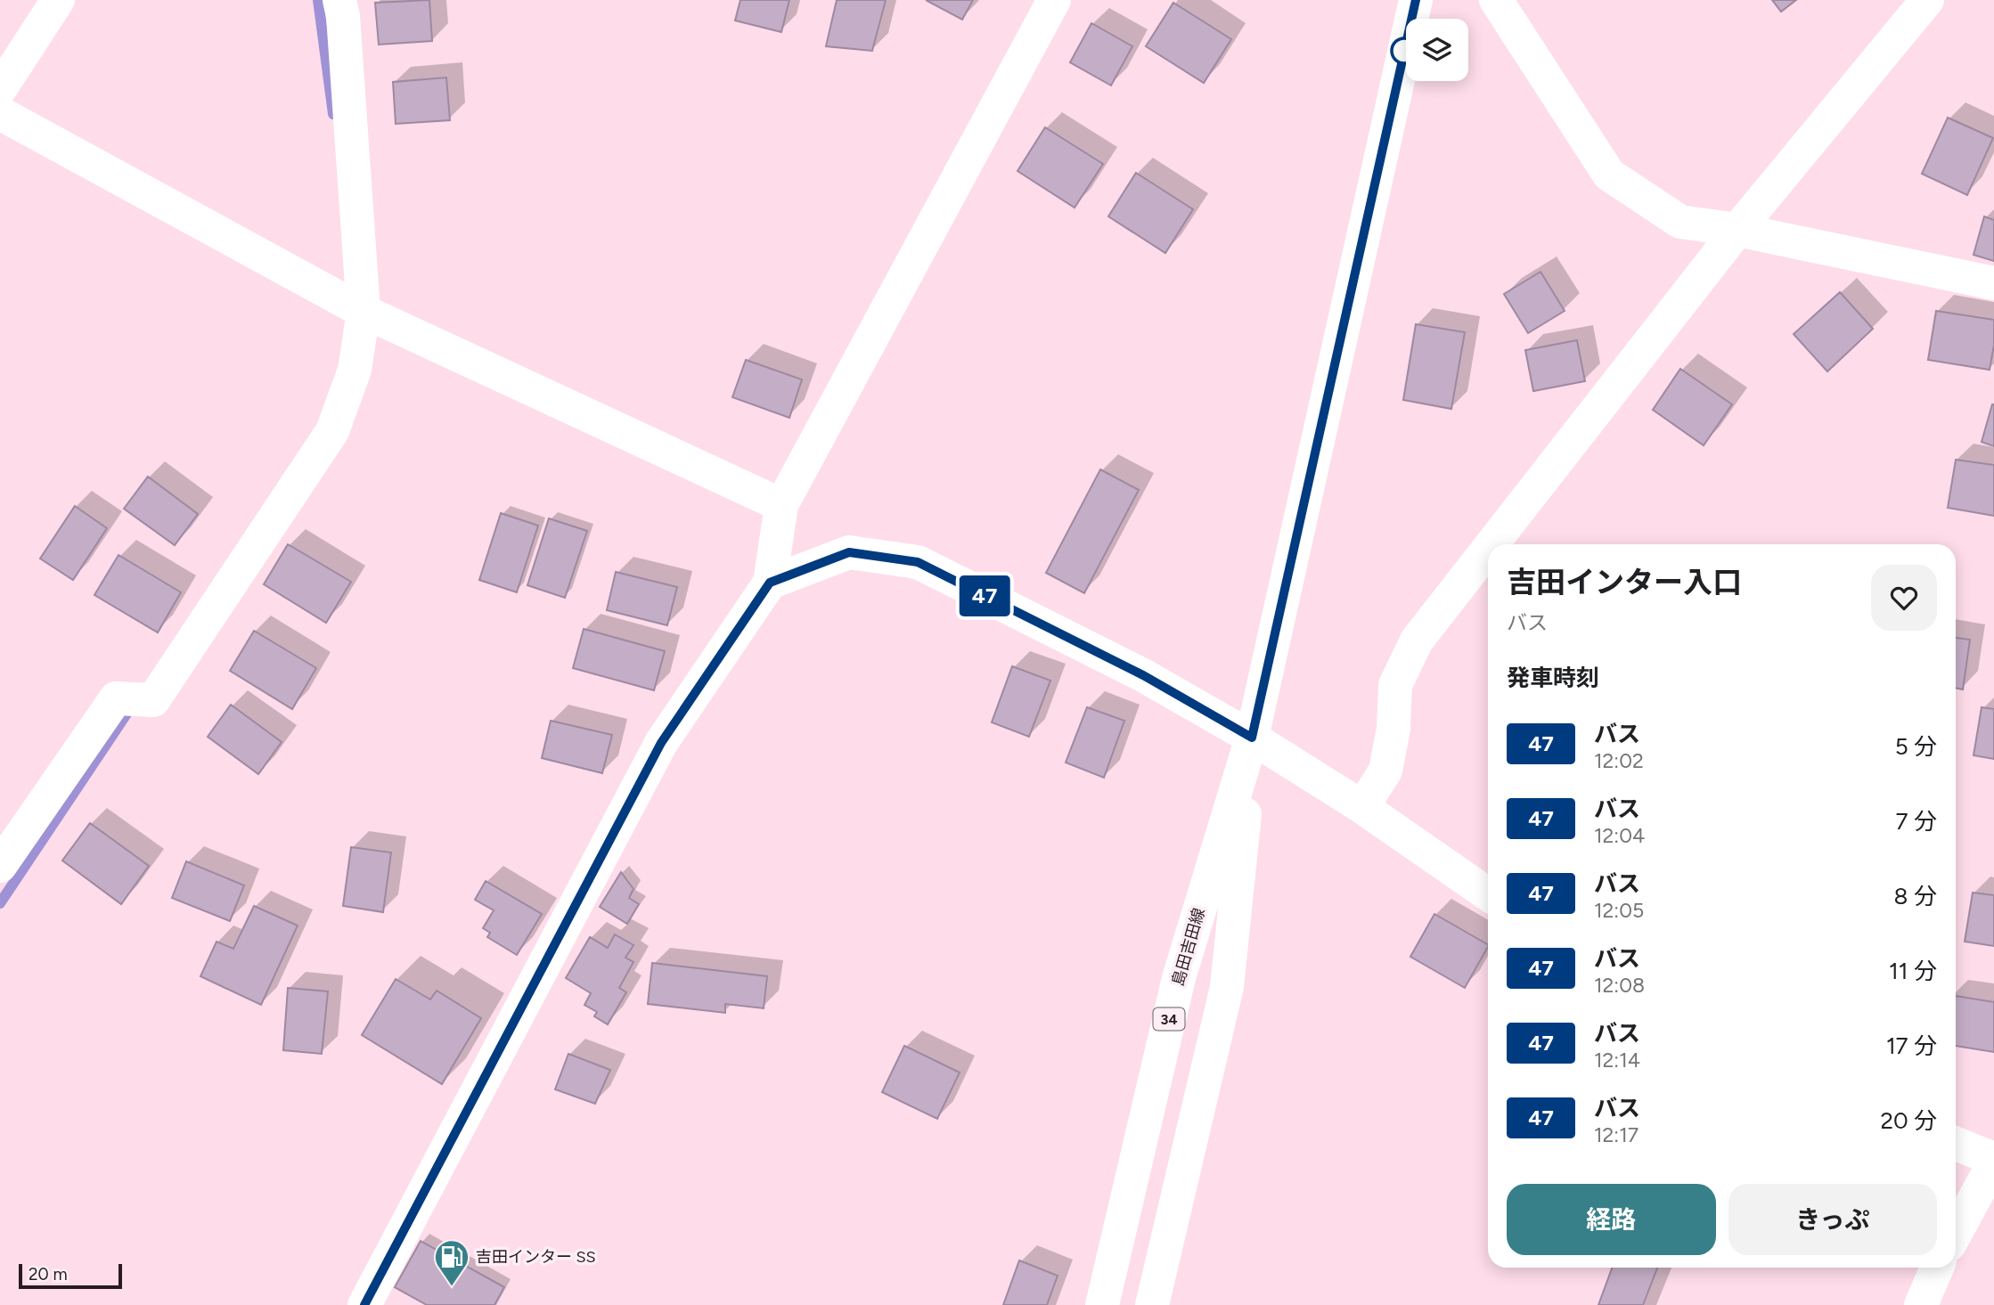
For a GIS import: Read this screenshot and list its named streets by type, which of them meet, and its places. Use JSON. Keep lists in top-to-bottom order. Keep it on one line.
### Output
{"streets":{"street":["島田吉田線","34"]},"places":{"fuel station":["吉田インター SS"]},"lines":["bus line 47"],"scale_bar":"20 m","page":{"on_map":"47","heading":[["吉田インター入口","バス"],"発車時刻"],"list":[{"mark":"47","name":"バス","note":"12:02","value":"5 分"},{"mark":"47","name":"バス","note":"12:04","value":"7 分"},{"mark":"47","name":"バス","note":"12:05","value":"8 分"},{"mark":"47","name":"バス","note":"12:08","value":"11 分"},{"mark":"47","name":"バス","note":"12:14","value":"17 分"},{"mark":"47","name":"バス","note":"12:17","value":"20 分"}],"buttons":["経路","きっぷ"],"scale":"20 m"}}
